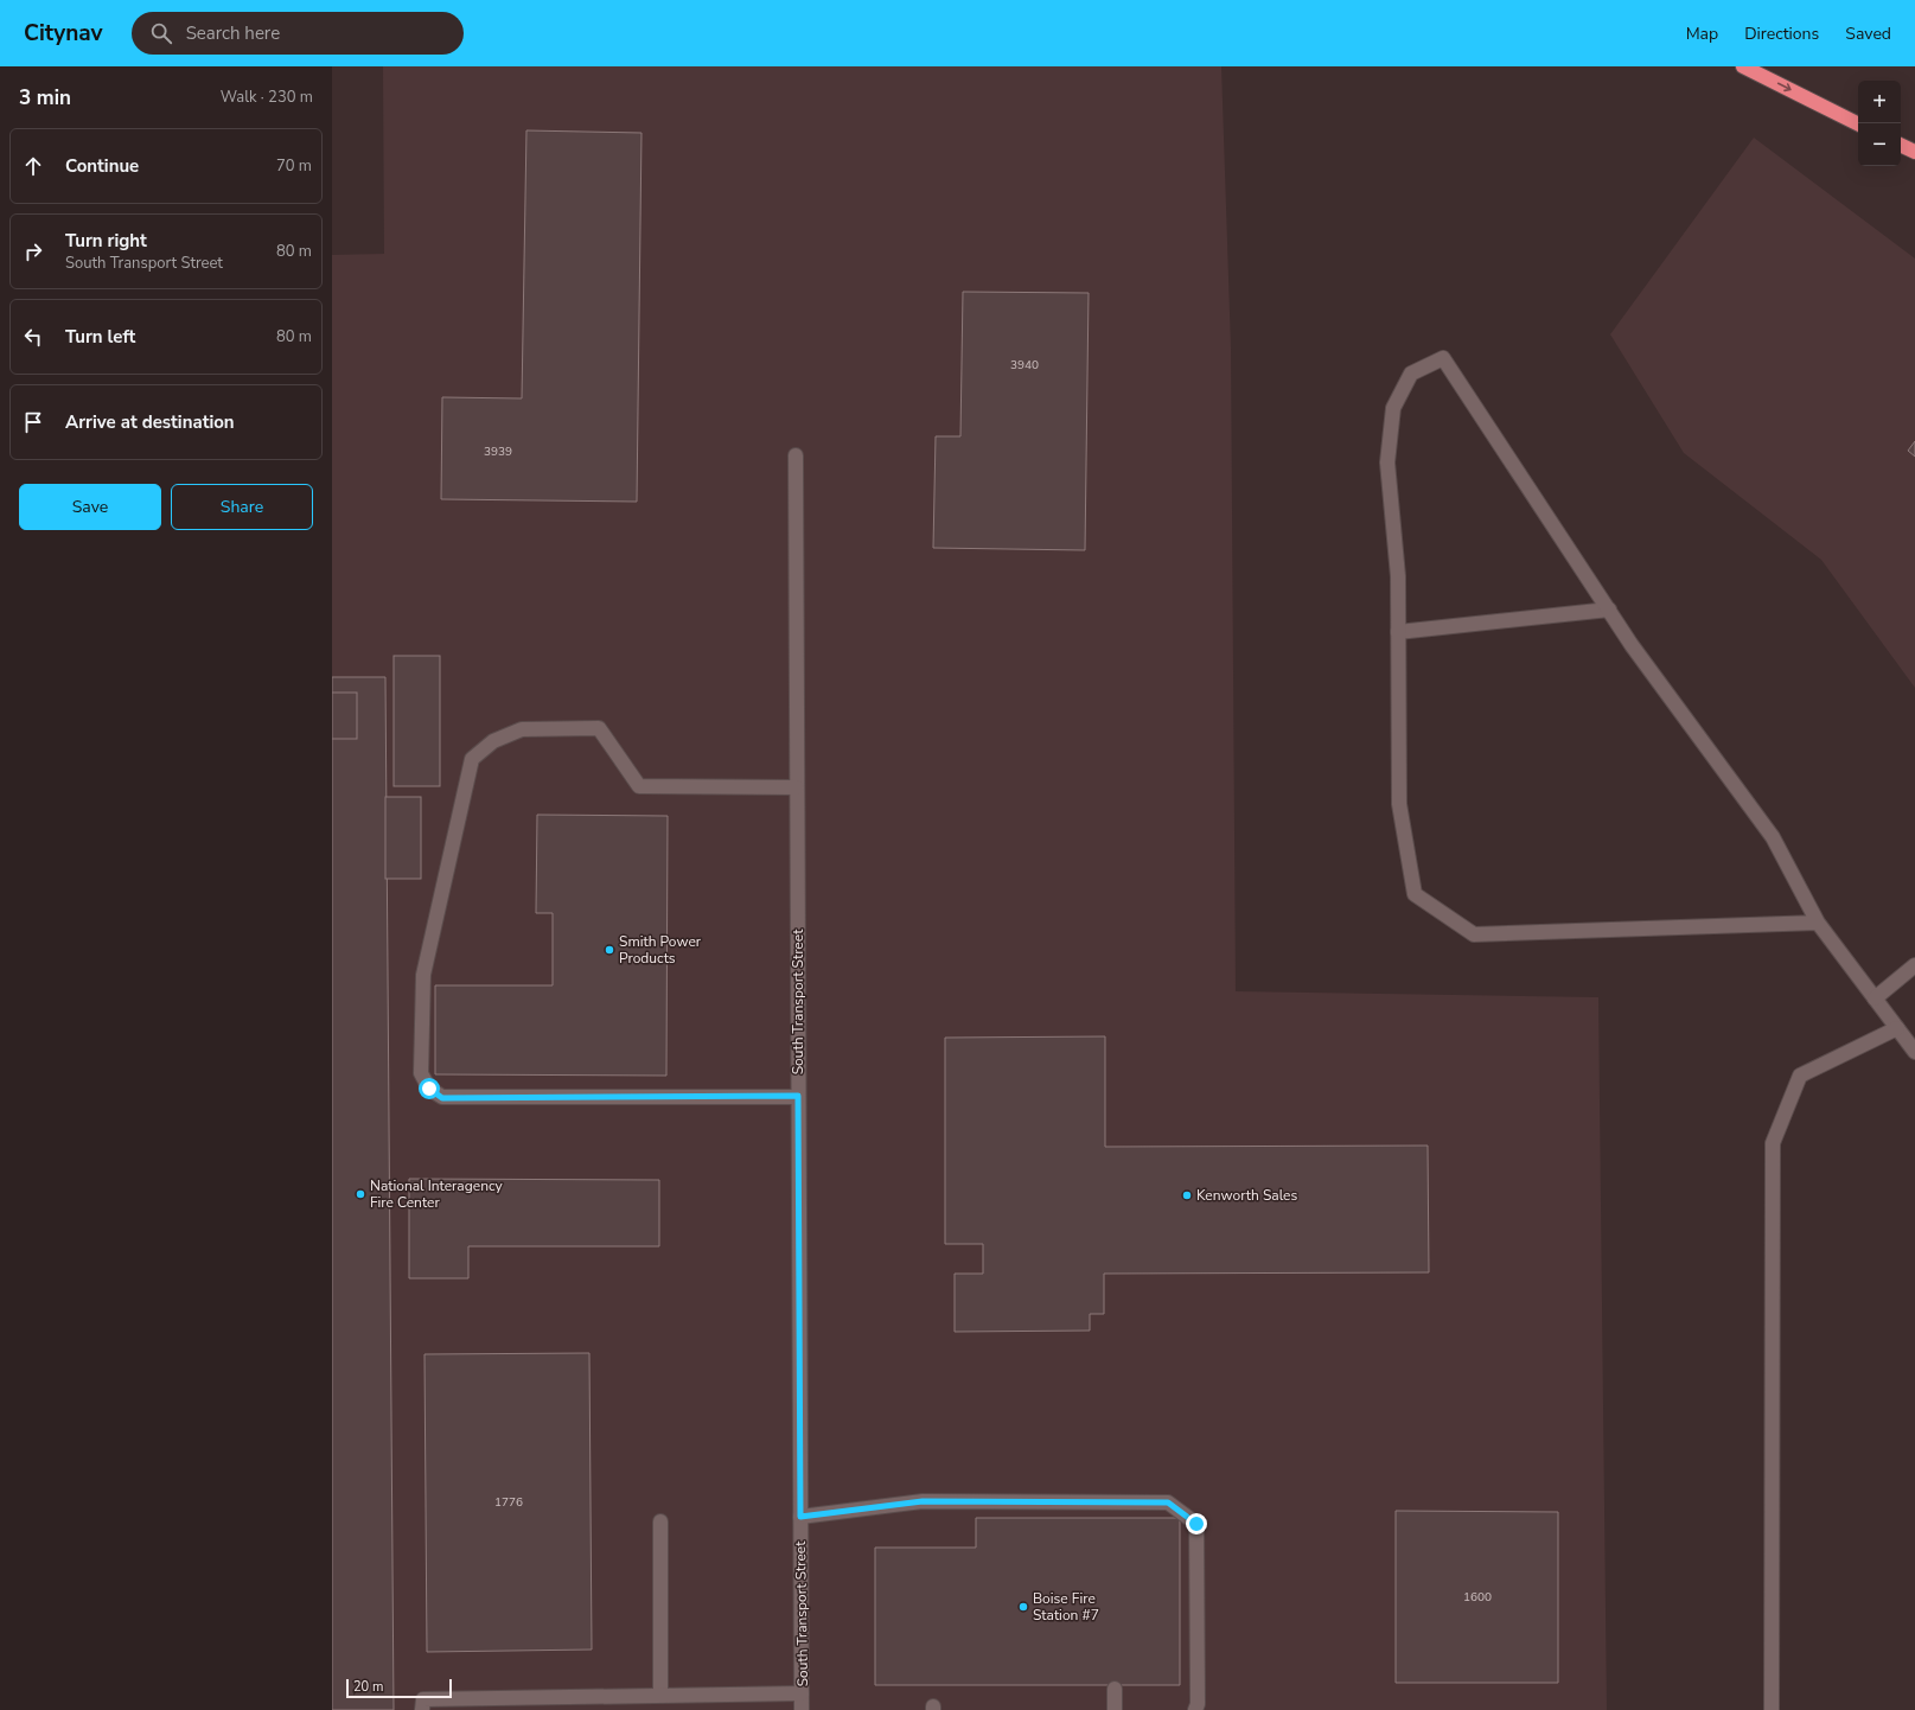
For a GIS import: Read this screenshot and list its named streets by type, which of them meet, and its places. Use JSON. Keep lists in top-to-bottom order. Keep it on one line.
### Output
{"streets":{"street":["South Transport Street"]},"places":["Smith Power Products","National Interagency Fire Center","Kenworth Sales","Boise Fire Station #7"],"house_numbers":["3940","3939","1776","1600"],"scale_bar":"20 m","page":{"header":"Citynav","search":"Search here","nav":["Map","Directions","Saved"],"heading":["3 min","Walk · 230 m"],"map_buttons":["+","−"],"list":[["Continue","70 m"],["Turn right","South Transport Street","80 m"],["Turn left","80 m"],"Arrive at destination"],"buttons":["Save","Share"],"scale":"20 m"}}
